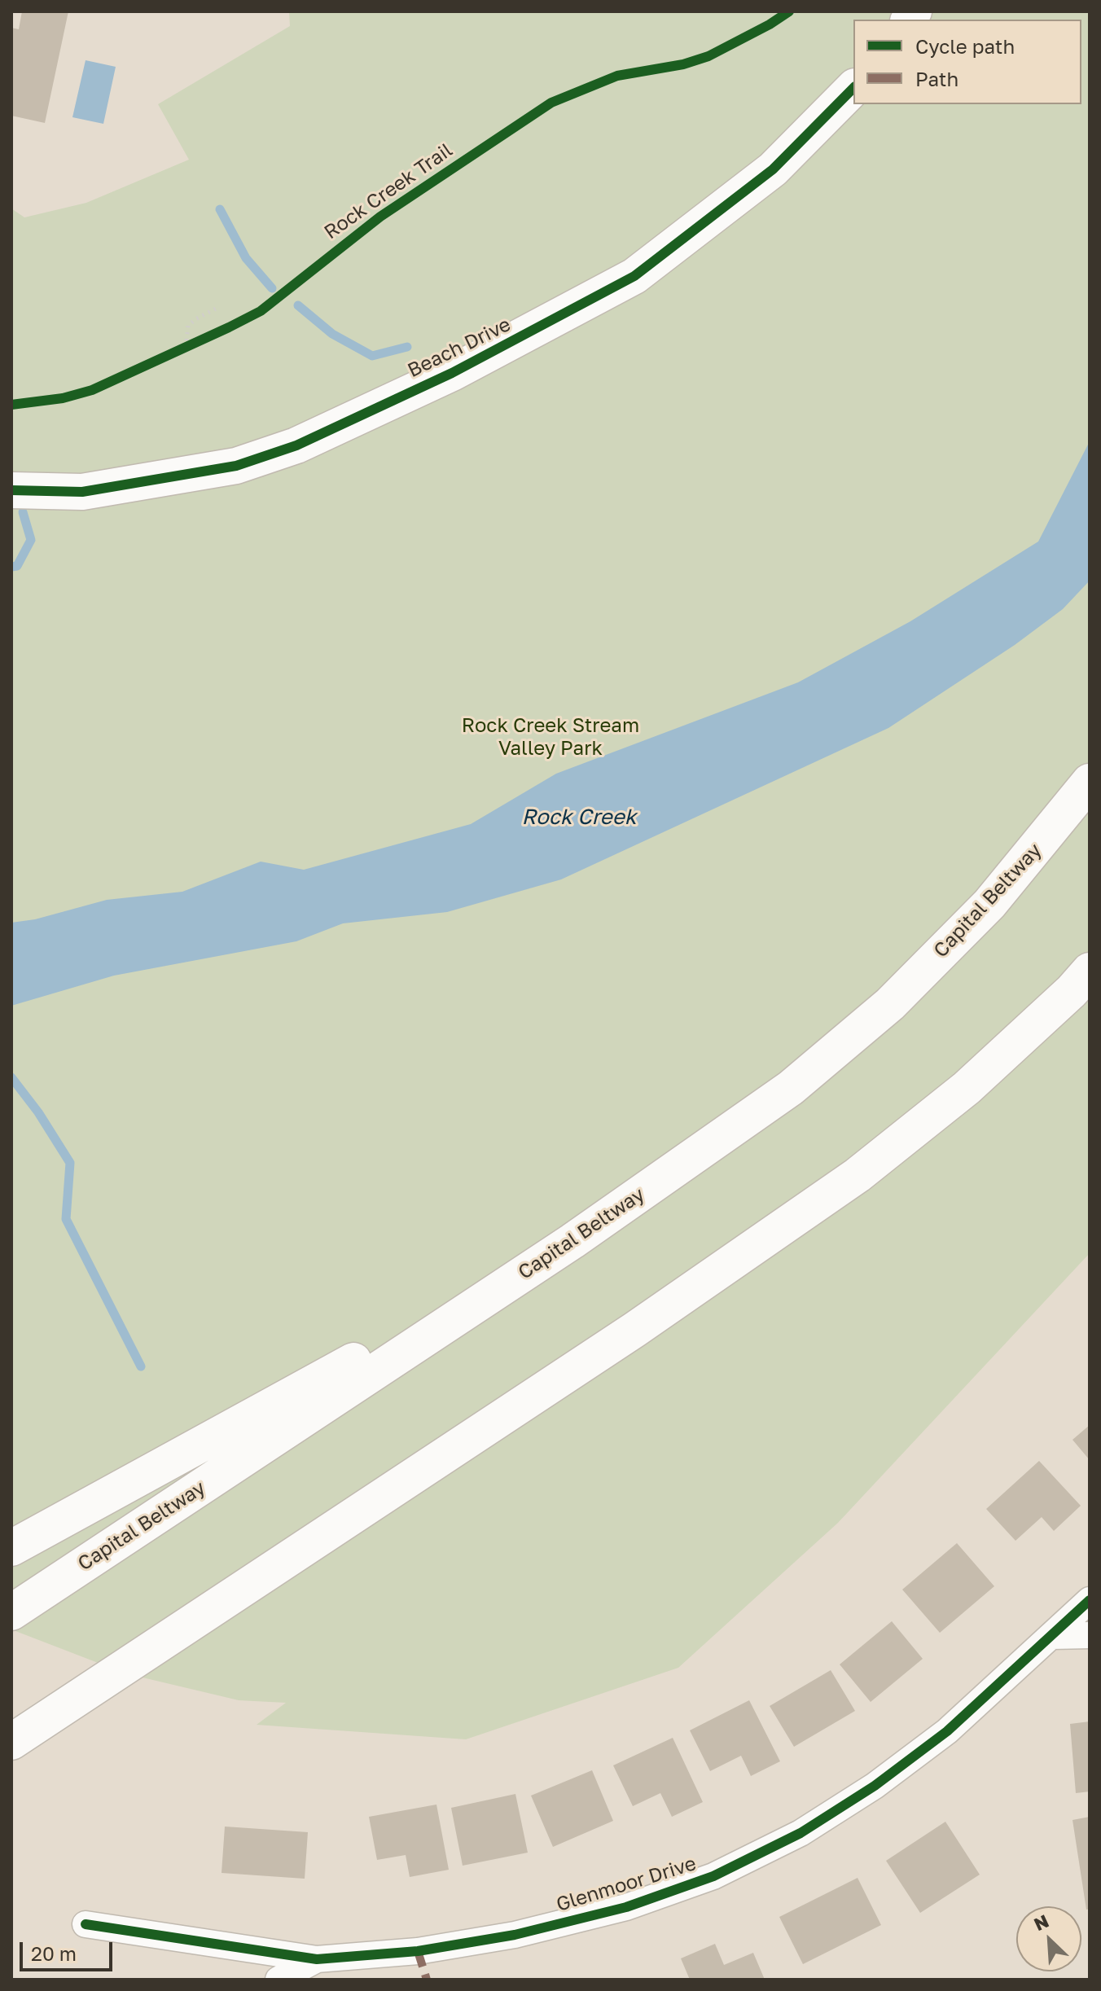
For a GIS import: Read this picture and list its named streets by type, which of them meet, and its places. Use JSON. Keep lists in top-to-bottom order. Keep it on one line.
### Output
{"streets":{"main road":["Beach Drive","Capital Beltway"],"street":["Glenmoor Drive"],"cycle path":["Rock Creek Trail"]},"water":["Rock Creek"],"parks":["Rock Creek Stream Valley Park"],"legend":["Cycle path","Path"],"scale_bar":"20 m","north":"top left"}
